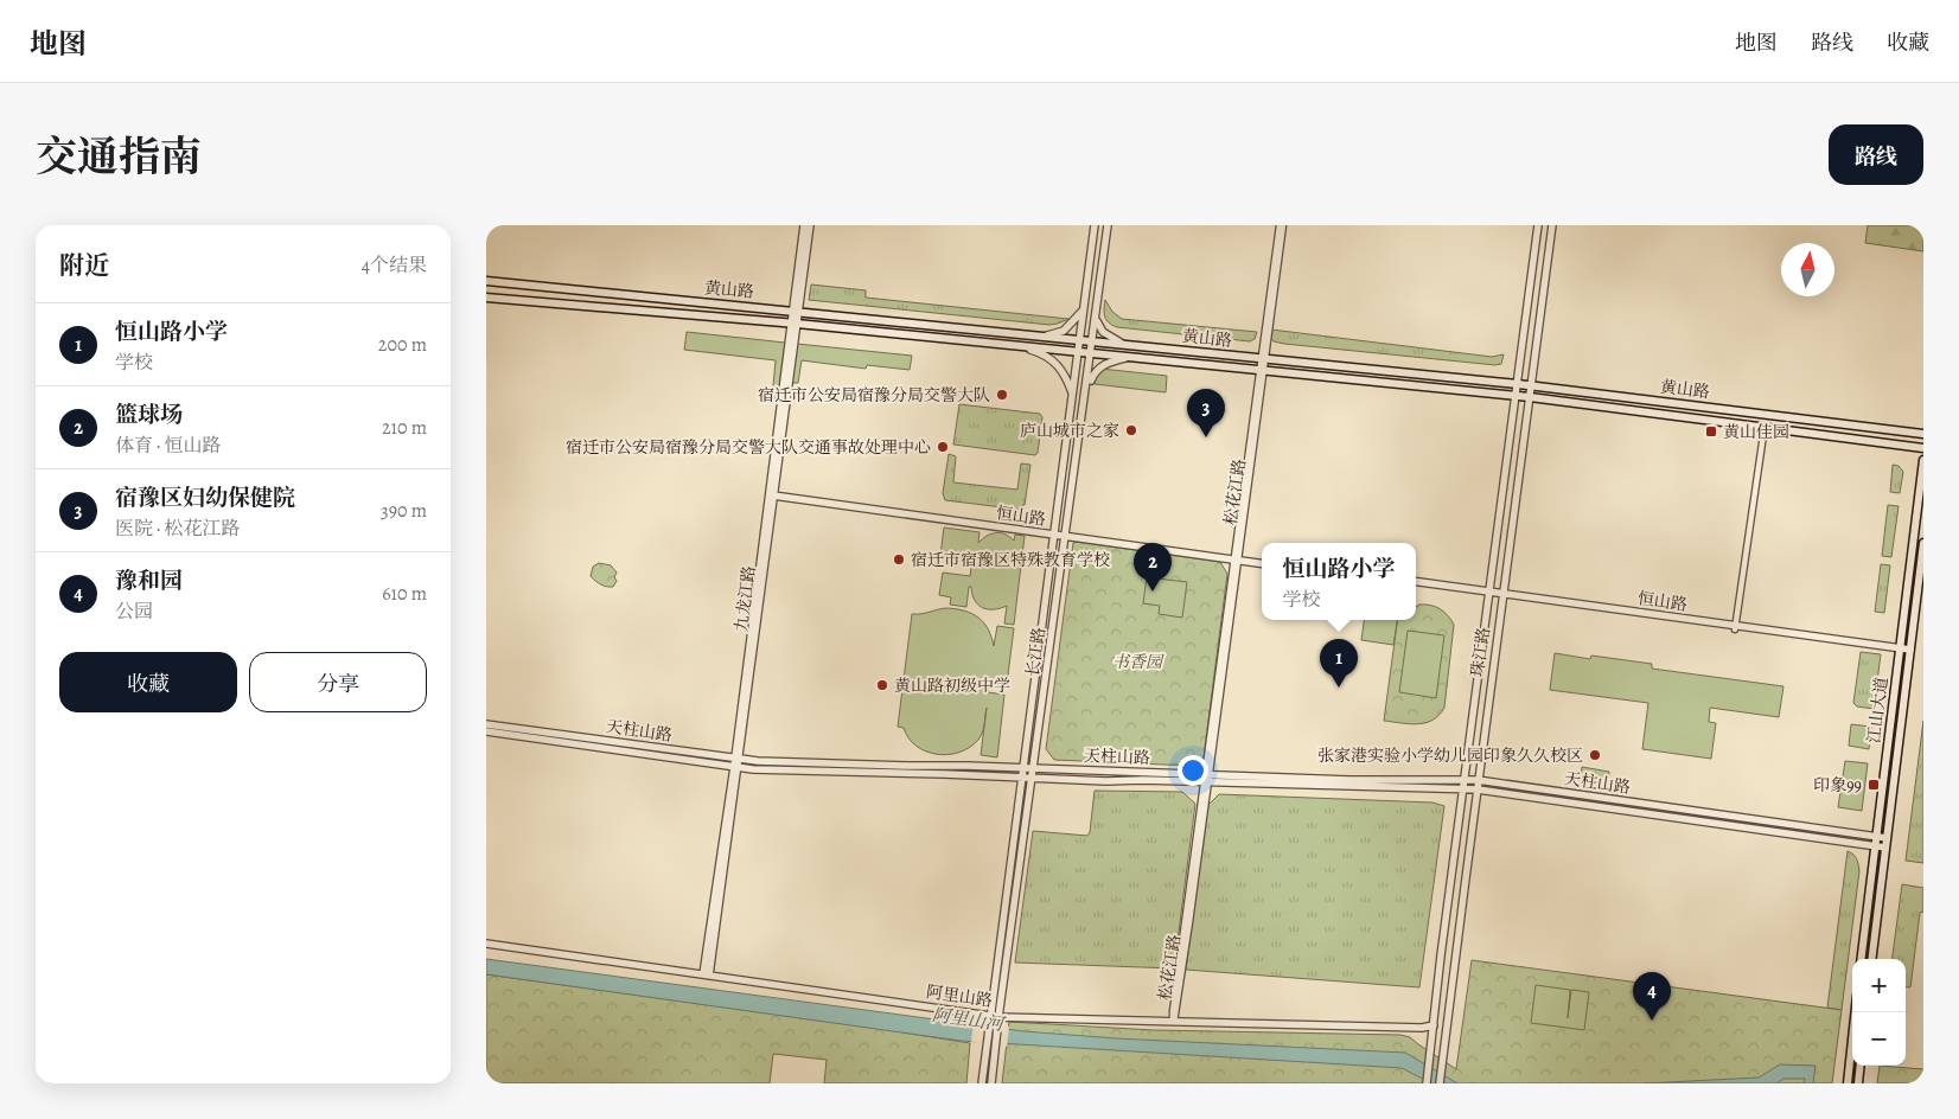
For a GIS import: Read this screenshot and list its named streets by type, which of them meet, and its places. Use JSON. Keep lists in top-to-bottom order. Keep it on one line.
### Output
{"streets":{"main road":["黄山路","江山大道"],"street":["松花江路","恒山路","九龙江路","长江路","珠江路","天柱山路","阿里山路"]},"crossings":[["黄山路","松花江路"],["黄山路","九龙江路"],["黄山路","长江路"],["黄山路","珠江路"],["松花江路","恒山路"],["松花江路","天柱山路"],["松花江路","阿里山路"],["恒山路","九龙江路"],["恒山路","长江路"],["恒山路","珠江路"],["恒山路","江山大道"],["九龙江路","天柱山路"],["九龙江路","阿里山路"],["长江路","天柱山路"],["长江路","阿里山路"],["珠江路","天柱山路"],["珠江路","阿里山路"],["江山大道","天柱山路"]],"water":["阿里山河"],"parks":["书香园"],"places":{"other":["宿迁市公安局宿豫分局交警大队","庐山城市之家","宿迁市公安局宿豫分局交警大队交通事故处理中心","宿迁市宿豫区特殊教育学校","黄山路初级中学","张家港实验小学幼儿园印象久久校区"],"transit":["黄山佳园","印象99"]},"north":"top","page":{"header":"地图","nav":["地图","路线","收藏"],"title":"交通指南","buttons":["路线",["收藏","分享"]],"heading":["附近","4个结果"],"list":[{"mark":"1","name":"恒山路小学","note":"学校","value":"200 m"},{"mark":"2","name":"篮球场","note":"体育 · 恒山路","value":"210 m"},{"mark":"3","name":"宿豫区妇幼保健院","note":"医院 · 松花江路","value":"390 m"},{"mark":"4","name":"豫和园","note":"公园","value":"610 m"}],"pins":["3","2","1","4"],"popup":["恒山路小学","学校"],"map_buttons":["+","−"]}}
